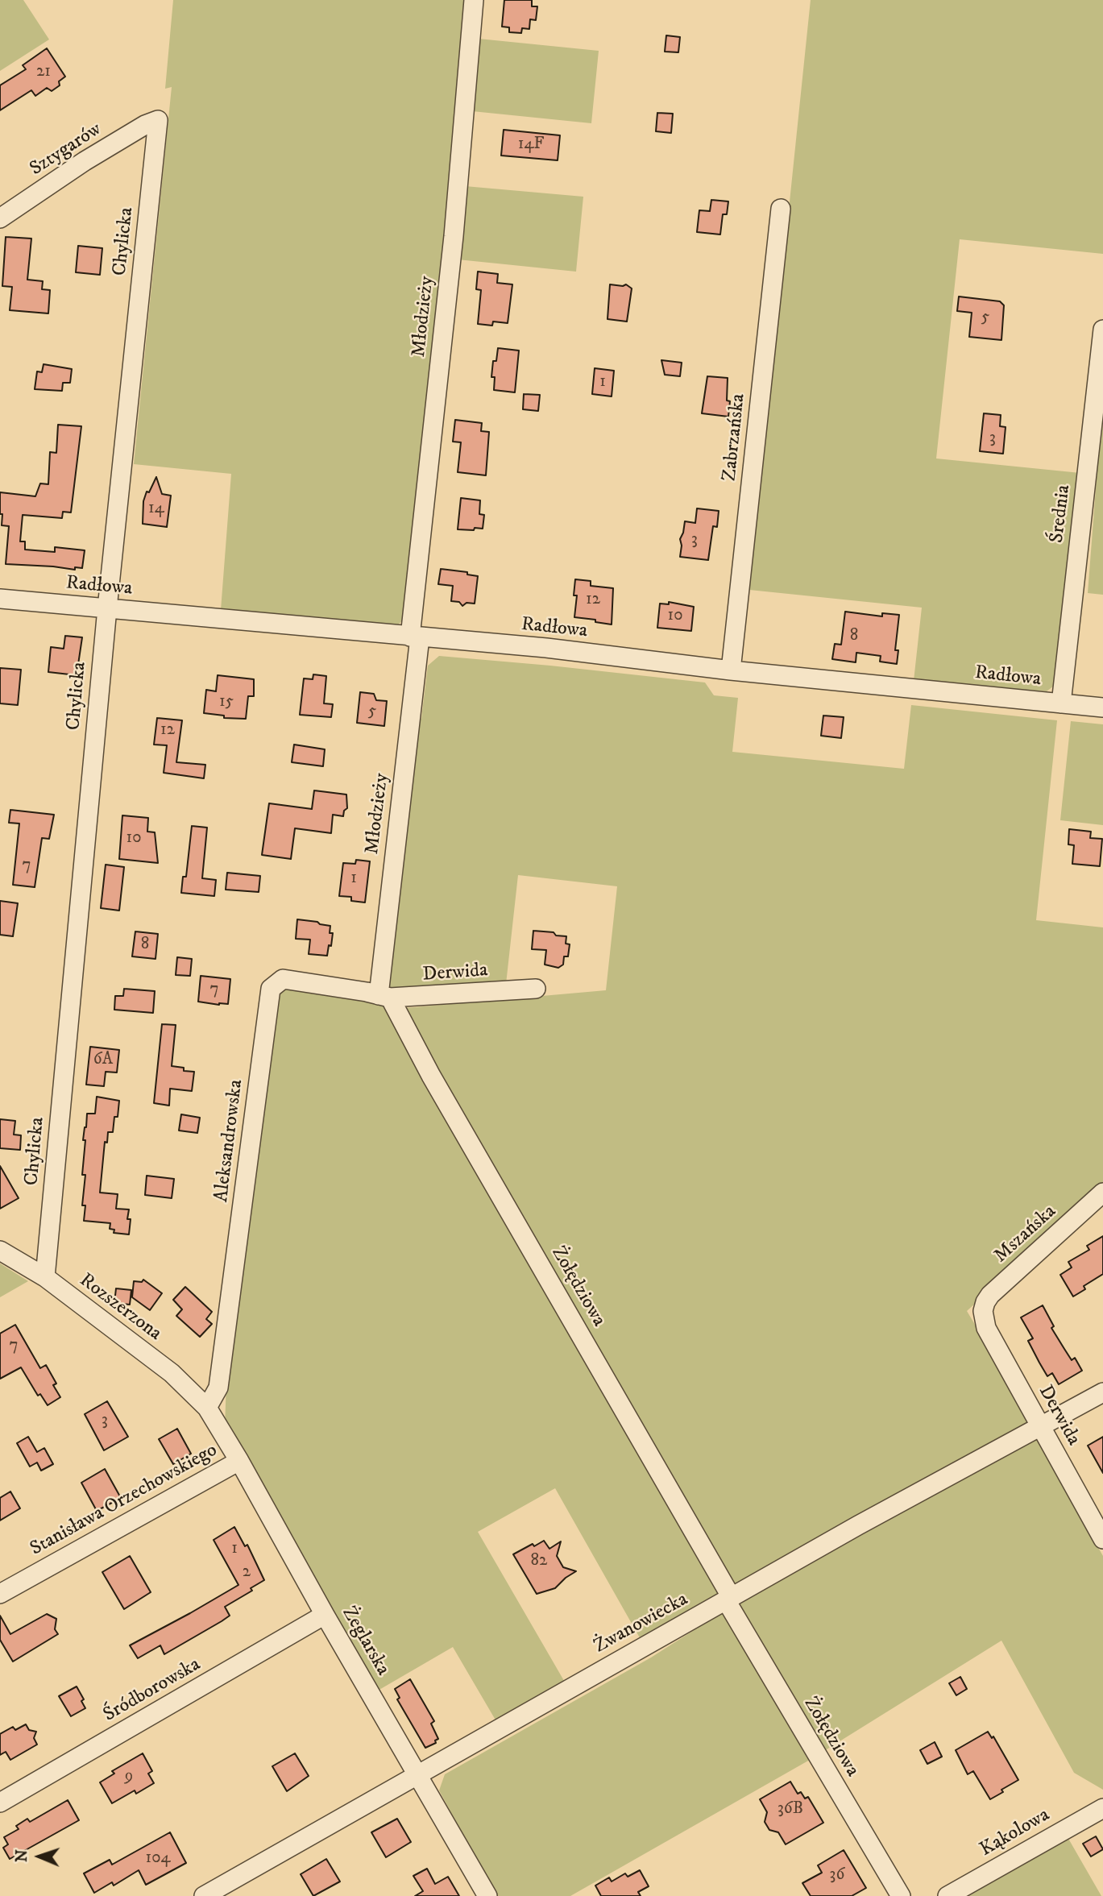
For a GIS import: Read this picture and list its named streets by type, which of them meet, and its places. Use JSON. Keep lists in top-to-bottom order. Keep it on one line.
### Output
{"streets":{"street":["Sztygarów","Chylicka","Młodzieży","Zabrzańska","Średnia","Radłowa","Derwida","Aleksandrowska","Mszańska","Żołędziowa","Rozszerzona","Stanisława Orzechowskiego","Żwanowiecka","Żeglarska","Śródborowska","Kąkolowa"]},"crossings":[["Sztygarów","Chylicka"],["Chylicka","Radłowa"],["Chylicka","Rozszerzona"],["Młodzieży","Radłowa"],["Młodzieży","Derwida"],["Młodzieży","Aleksandrowska"],["Młodzieży","Żołędziowa"],["Zabrzańska","Radłowa"],["Średnia","Radłowa"],["Derwida","Aleksandrowska"],["Derwida","Mszańska"],["Derwida","Żołędziowa"],["Derwida","Żwanowiecka"],["Aleksandrowska","Żołędziowa"],["Aleksandrowska","Rozszerzona"],["Aleksandrowska","Żeglarska"],["Żołędziowa","Żwanowiecka"],["Rozszerzona","Żeglarska"],["Stanisława Orzechowskiego","Żeglarska"],["Żwanowiecka","Żeglarska"],["Żeglarska","Śródborowska"]],"house_numbers":["21","14F","5","1","3","14","3","12","10","8","15","5","12","10","7","1","8","7","6A","7","3","1","82","2","9","36B","104","36"],"north":"left"}
